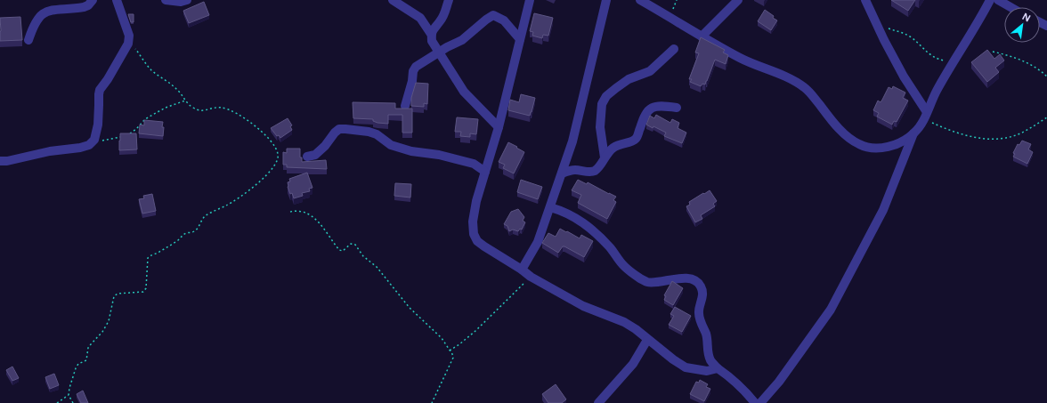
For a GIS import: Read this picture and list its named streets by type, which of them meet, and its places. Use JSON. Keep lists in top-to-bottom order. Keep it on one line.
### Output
{"north":"top right"}
